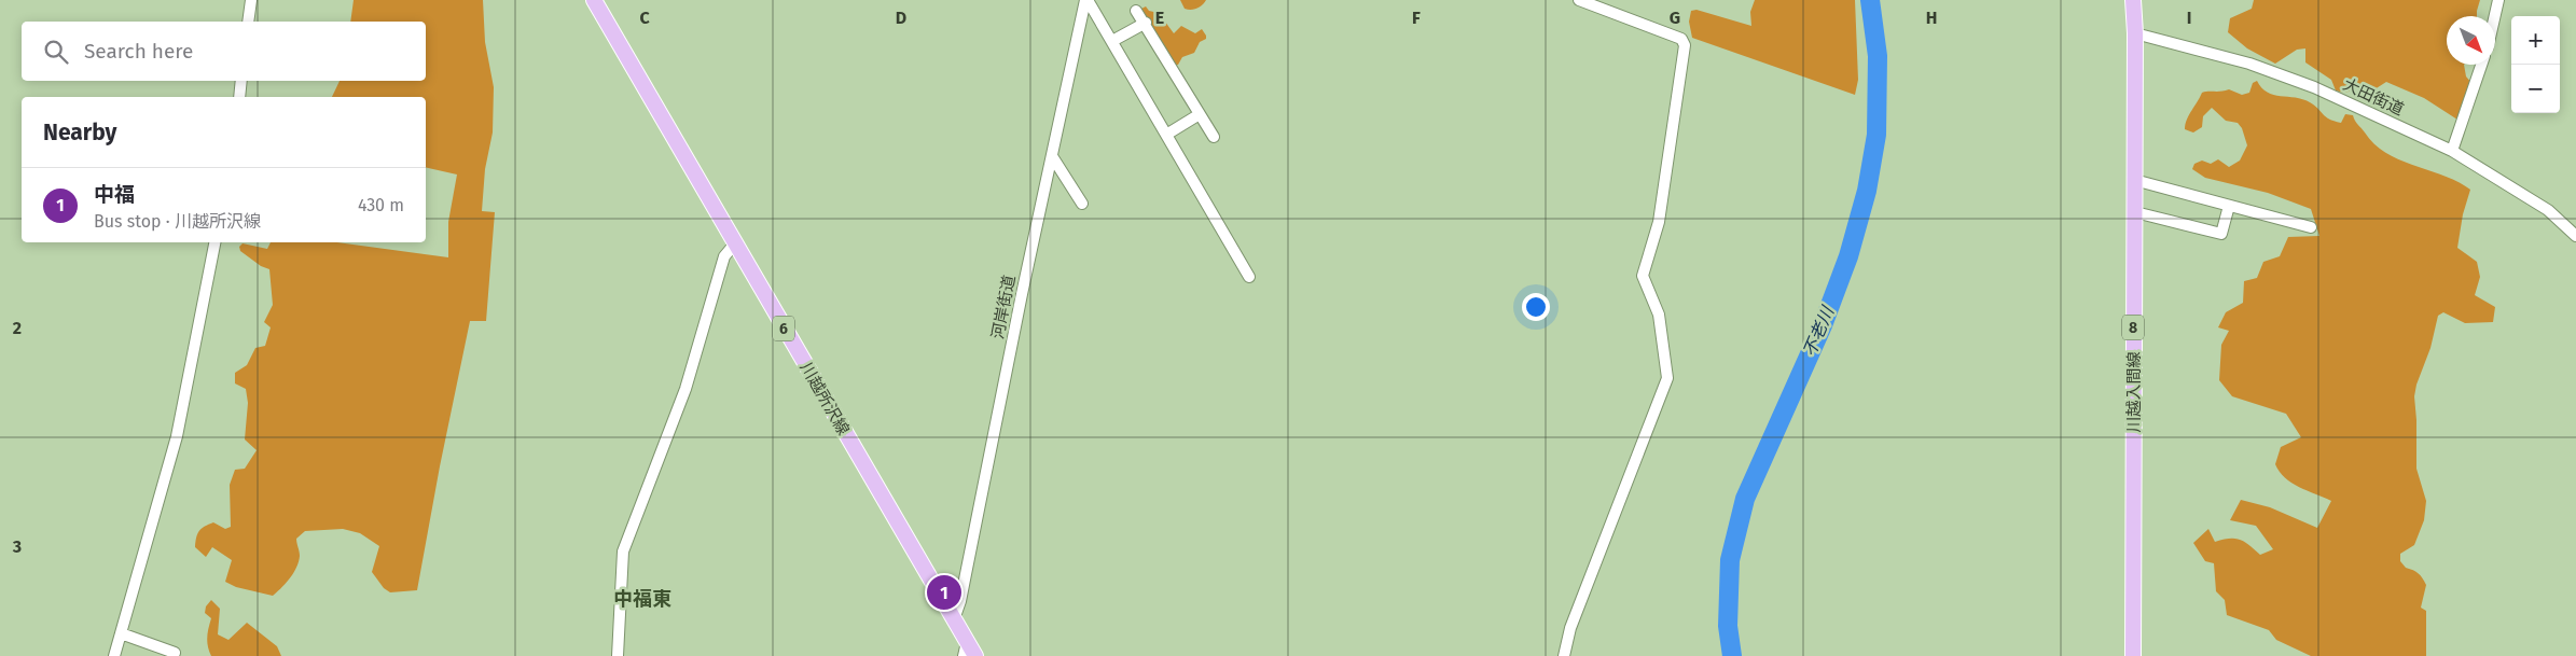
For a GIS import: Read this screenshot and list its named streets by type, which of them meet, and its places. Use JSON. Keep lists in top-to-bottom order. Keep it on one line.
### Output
{"streets":{"main road":["8","6","川越入間線","川越所沢線"],"street":["大田街道","河岸街道"]},"crossings":[["大田街道","川越入間線"],["河岸街道","川越所沢線"]],"districts":["中福東"],"water":["不老川"],"north":"bottom right","page":{"map_buttons":["+","−"],"search":"Search here","heading":"Nearby","list":[{"mark":"1","name":"中福","note":"Bus stop · 川越所沢線","value":"430 m"}],"pins":"1"},"grid":{"columns":["C","D","E","F","G","H","I"],"rows":["2","3"]}}
